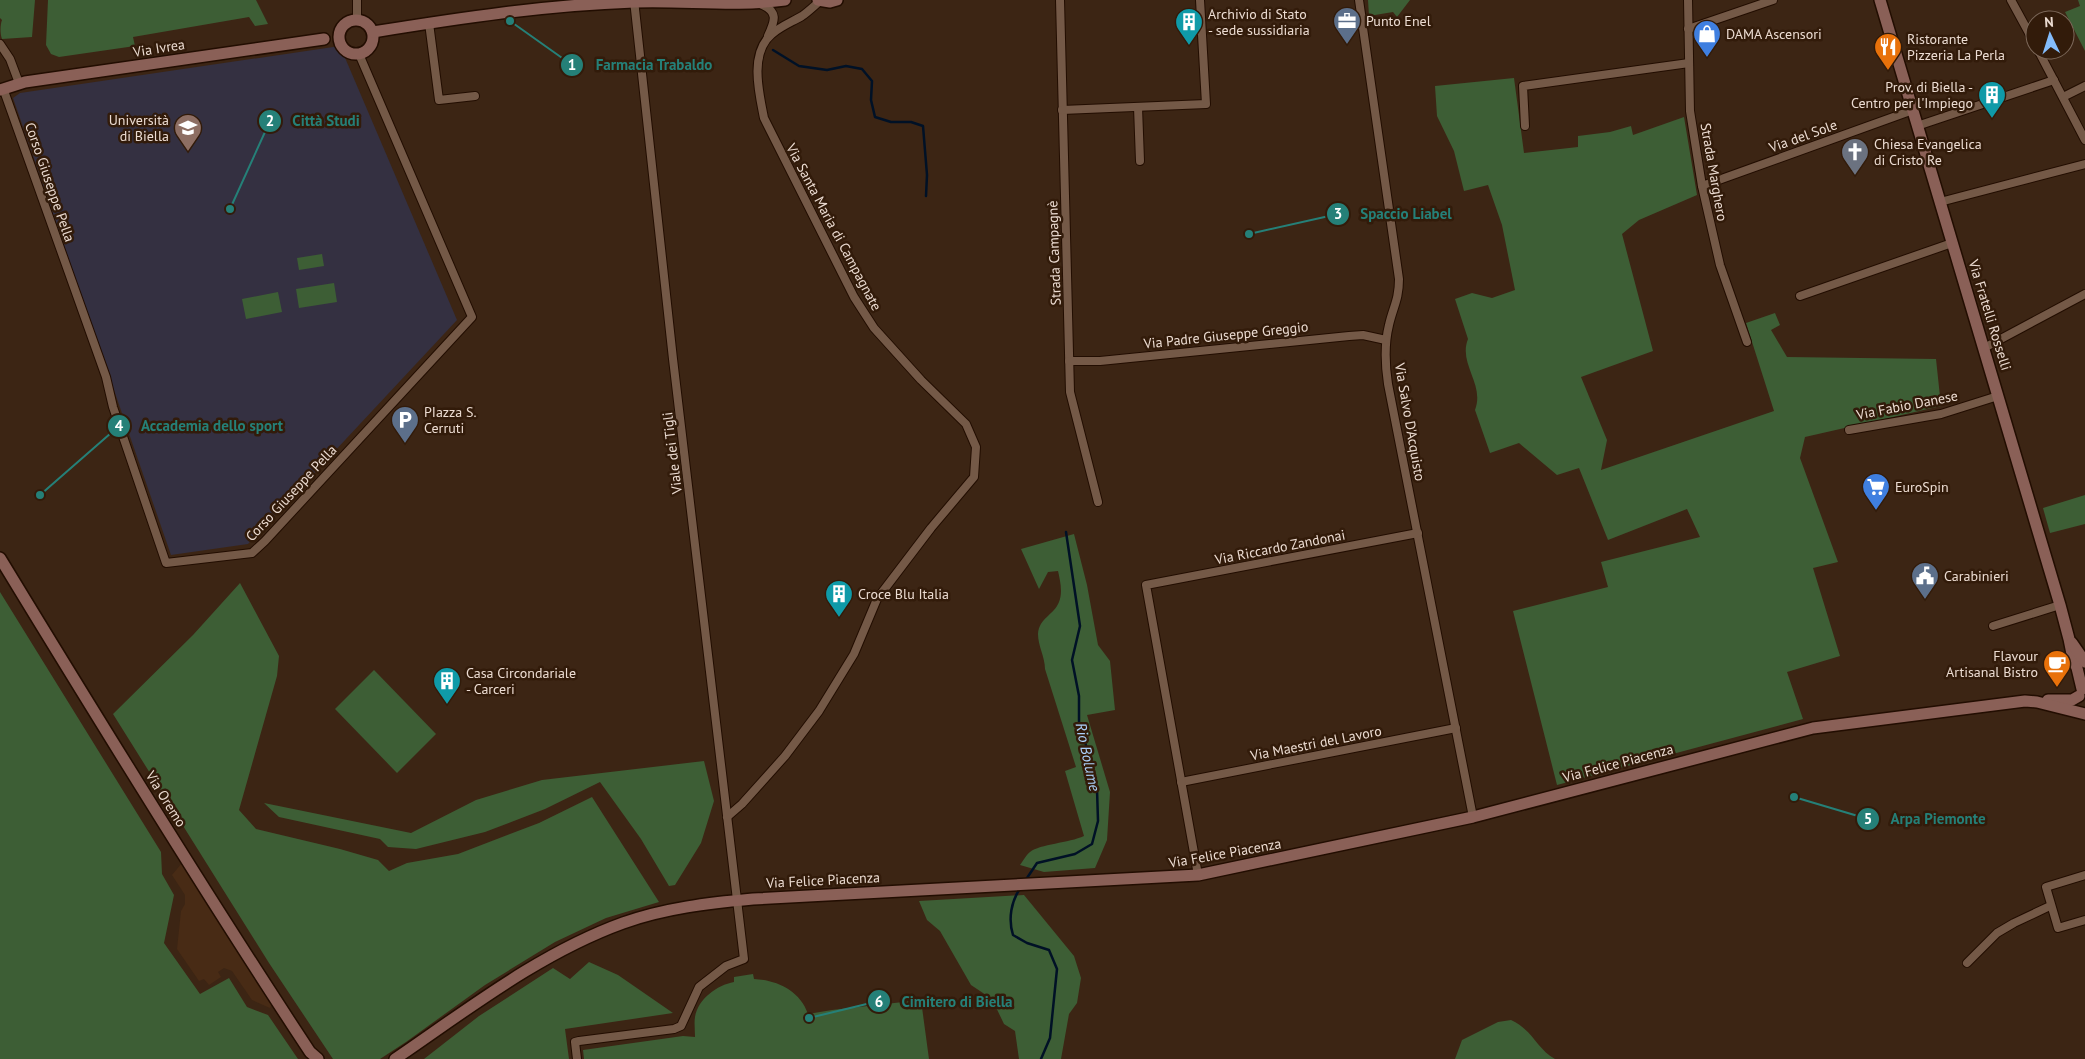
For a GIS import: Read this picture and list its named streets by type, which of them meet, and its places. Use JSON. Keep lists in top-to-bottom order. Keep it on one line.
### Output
{"streets":{"street":["Via Ivrea","Via del Sole","Strada Marghero","Corso Giuseppe Pella","Via Santa Maria di Campagnate","Strada Campagnè","Via Fratelli Rosselli","Via Padre Giuseppe Greggio","Via Fabio Danese","Via Salvo D'Acquisto","Viale dei Tigli","Via Riccardo Zandonai","Via Maestri del Lavoro","Via Felice Piacenza","Via Oremo"]},"crossings":[["Via Ivrea","Corso Giuseppe Pella"],["Via del Sole","Strada Marghero"],["Via del Sole","Via Fratelli Rosselli"],["Via Santa Maria di Campagnate","Viale dei Tigli"],["Strada Campagnè","Via Padre Giuseppe Greggio"],["Via Fratelli Rosselli","Via Fabio Danese"],["Via Fratelli Rosselli","Via Felice Piacenza"],["Via Padre Giuseppe Greggio","Via Salvo D'Acquisto"],["Via Salvo D'Acquisto","Via Riccardo Zandonai"],["Via Salvo D'Acquisto","Via Maestri del Lavoro"],["Via Salvo D'Acquisto","Via Felice Piacenza"],["Viale dei Tigli","Via Felice Piacenza"],["Via Riccardo Zandonai","Via Maestri del Lavoro"]],"water":["Rio Bolume"],"places":{"other":["Farmacia Trabaldo","Città Studi","Spaccio Liabel","Accademia dello sport","Arpa Piemonte","Cimitero di Biella"],"office":["Punto Enel"],"building":["Archivio di Stato - sede sussidiaria","Prov. di Biella - Centro per l'Impiego","Croce Blu Italia","Casa Circondariale - Carceri"],"shop":["DAMA Ascensori"],"restaurant":["Ristorante Pizzeria La Perla"],"school or university":["Università di Biella"],"church":["Chiesa Evangelica di Cristo Re"],"parking":["PIazza S. Cerruti"],"supermarket":["EuroSpin"],"public building":["Carabinieri"],"cafe":["Flavour Artisanal Bistro"]},"north":"top"}
